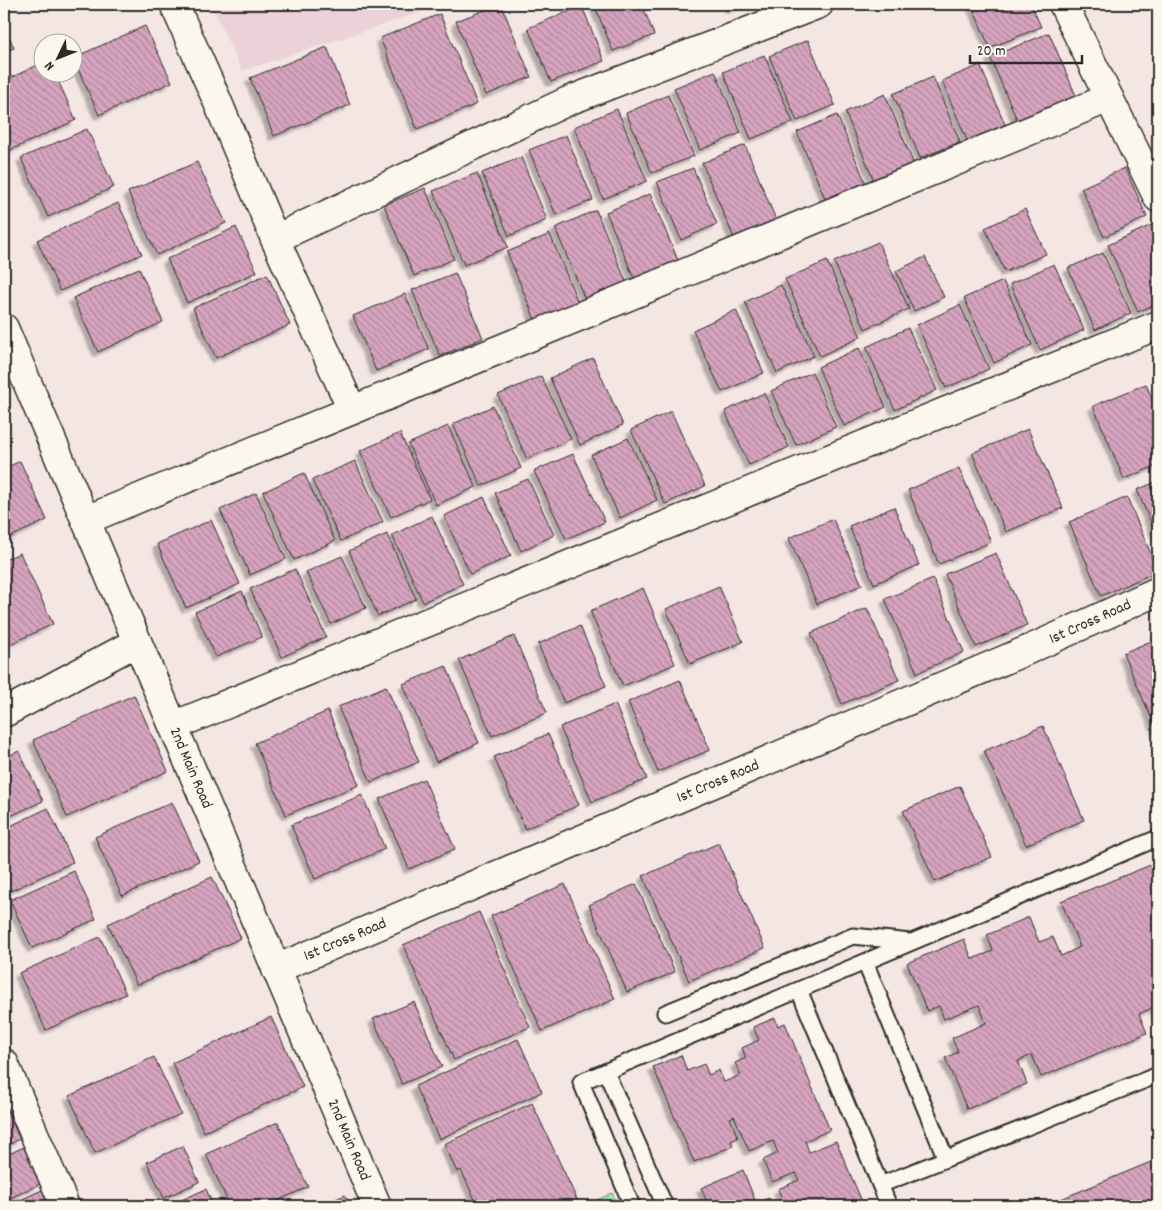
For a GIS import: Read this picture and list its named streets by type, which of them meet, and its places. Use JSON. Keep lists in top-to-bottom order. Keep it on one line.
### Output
{"streets":{"street":["1st Cross Road","2nd Main Road"]},"crossings":[["1st Cross Road","2nd Main Road"]],"scale_bar":"20 m","north":"bottom left"}
